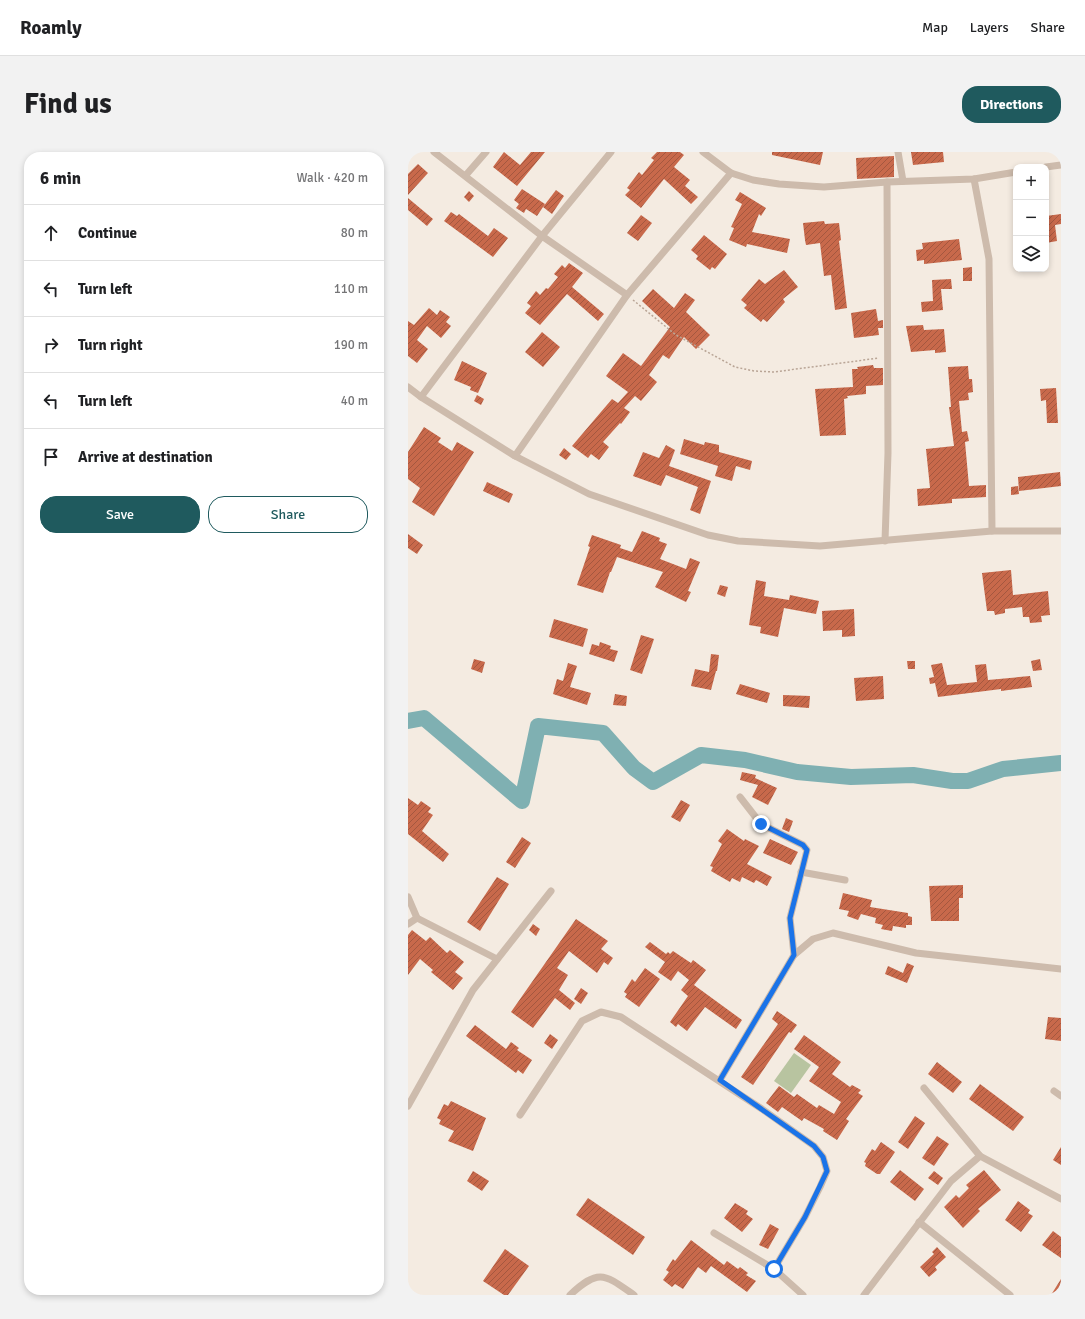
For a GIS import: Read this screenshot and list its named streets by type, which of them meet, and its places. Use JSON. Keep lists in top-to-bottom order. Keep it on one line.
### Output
{"page":{"header":"Roamly","nav":["Map","Layers","Share"],"buttons":["Directions",["Save","Share"]],"title":"Find us","heading":["6 min","Walk · 420 m"],"map_buttons":["+","−"],"list":[["Continue","80 m"],["Turn left","110 m"],["Turn right","190 m"],["Turn left","40 m"],"Arrive at destination"]}}
